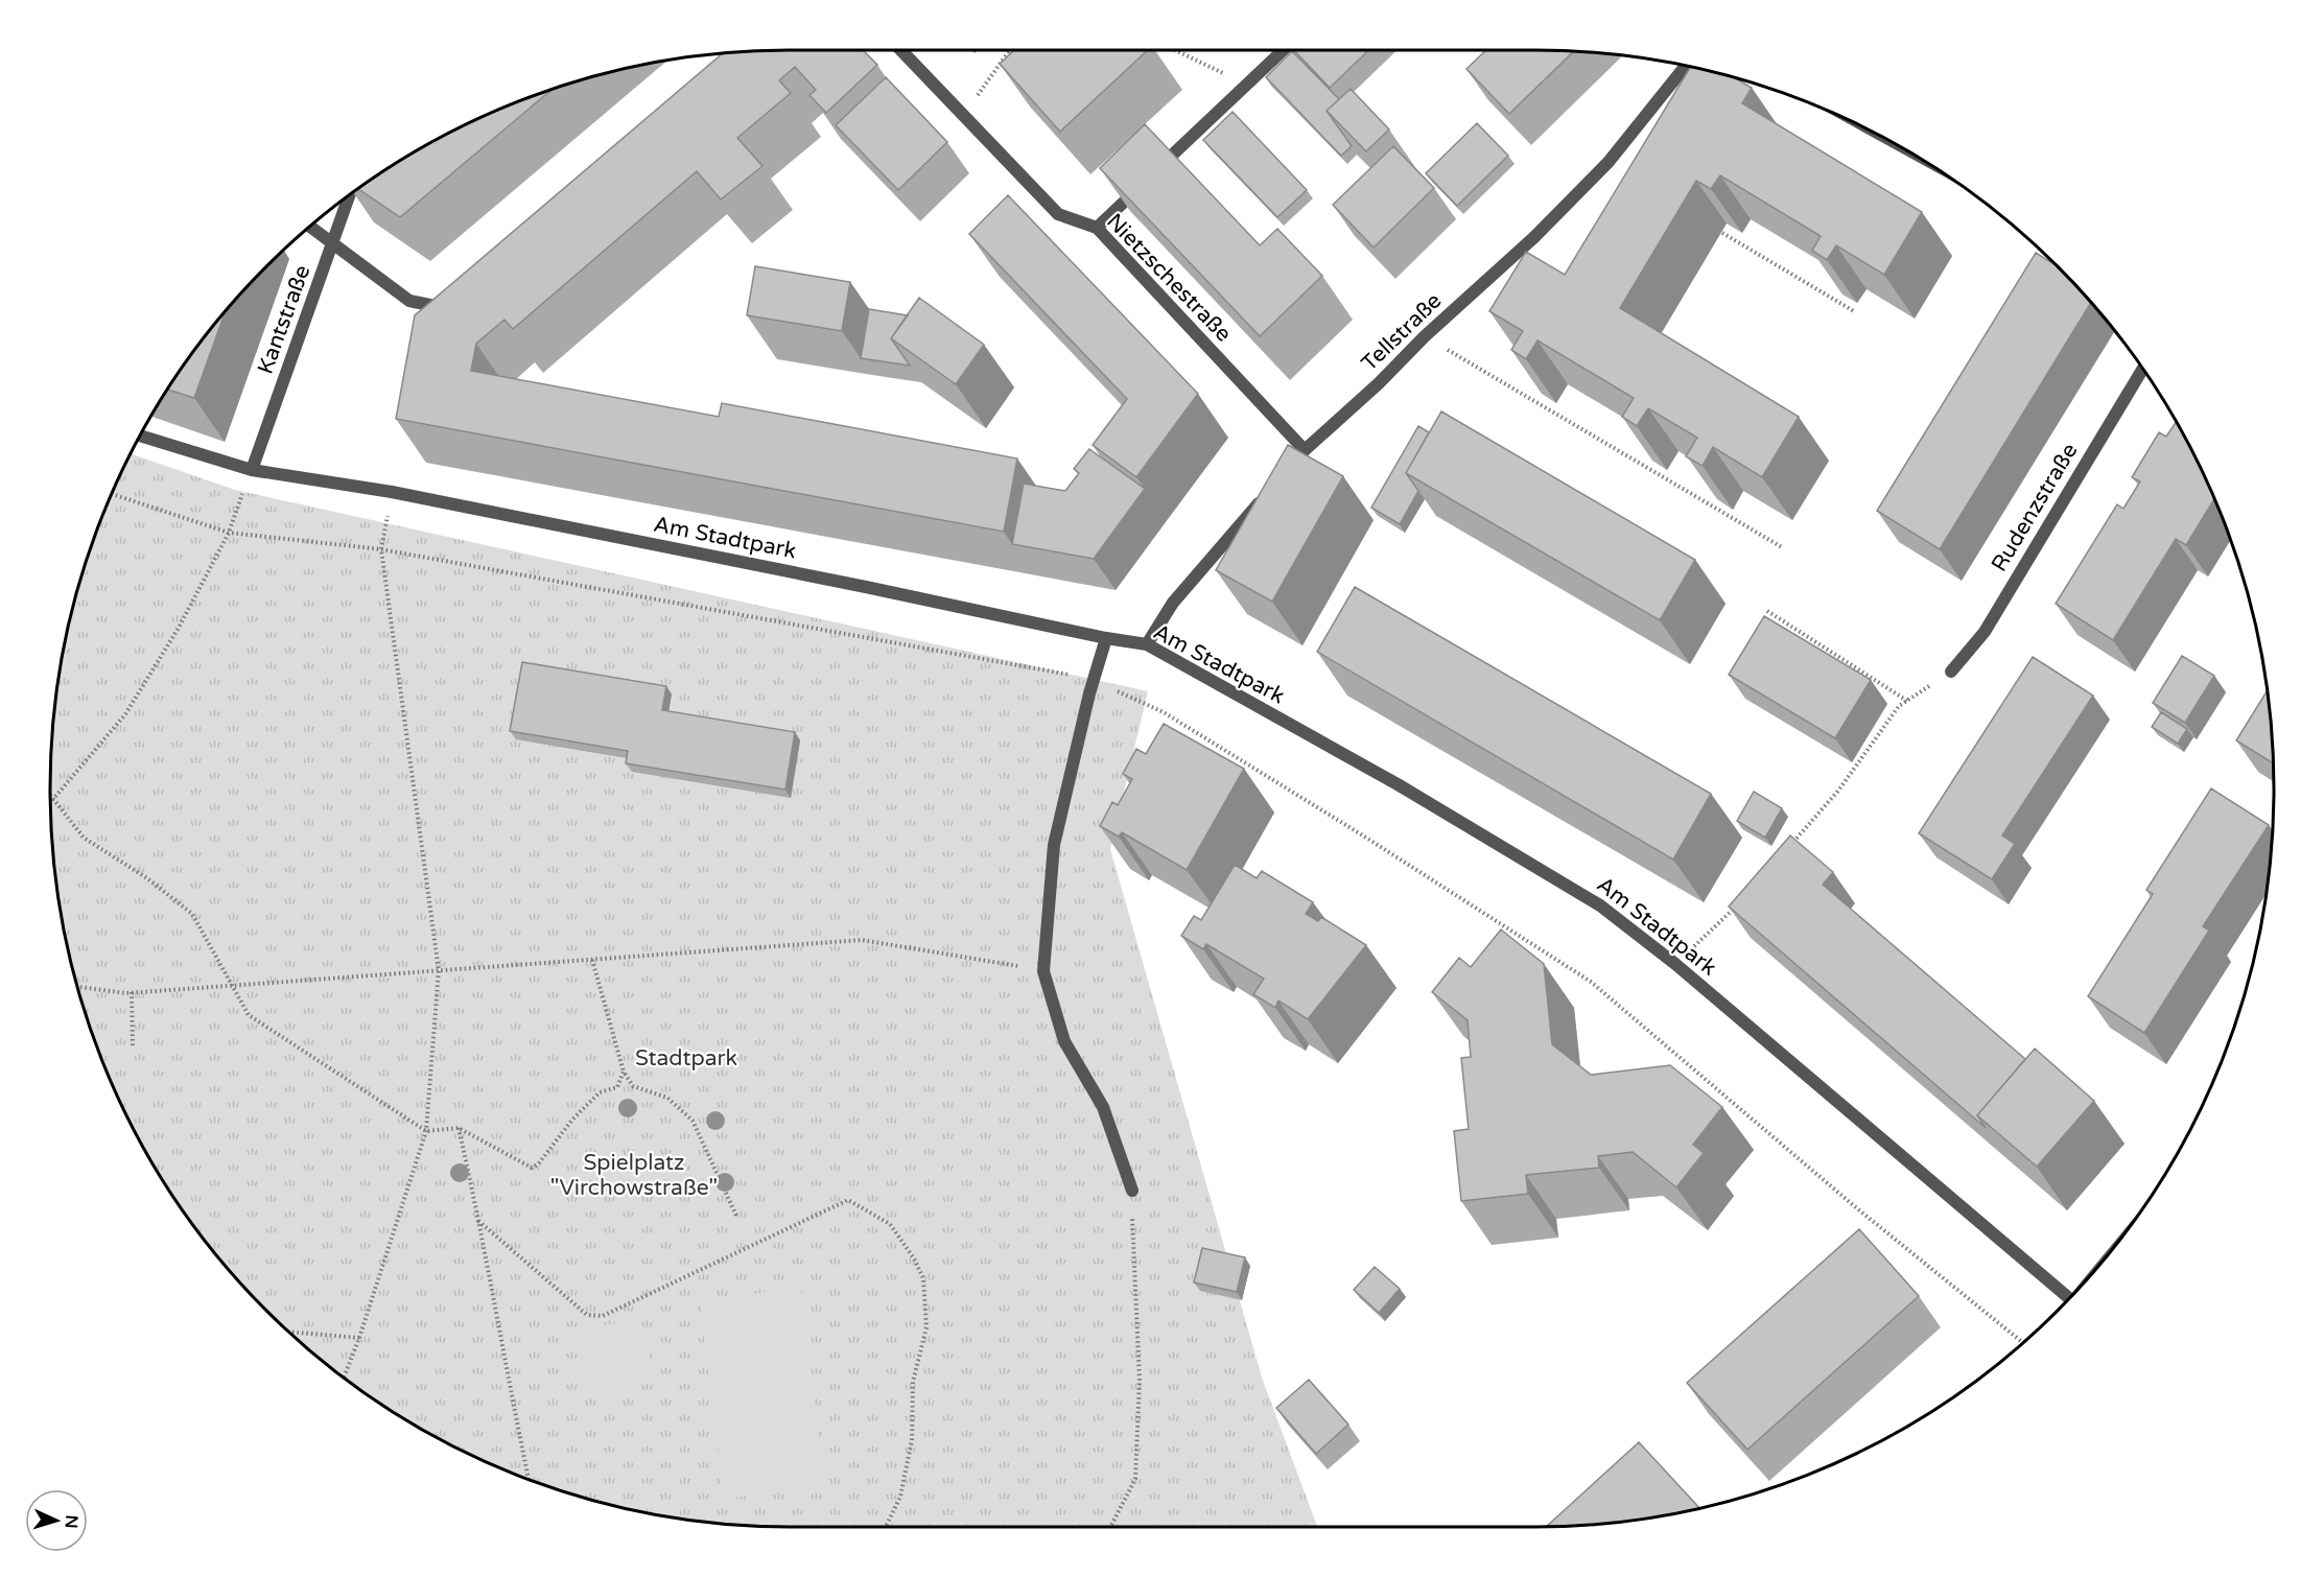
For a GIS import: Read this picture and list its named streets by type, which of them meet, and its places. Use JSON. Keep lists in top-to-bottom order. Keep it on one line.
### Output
{"streets":{"street":["Nietzschestraße","Kantstraße","Tellstraße","Rudenzstraße","Am Stadtpark"]},"crossings":[["Nietzschestraße","Tellstraße"],["Kantstraße","Am Stadtpark"]],"parks":["Stadtpark","Spielplatz \"Virchowstraße\""],"north":"right"}
